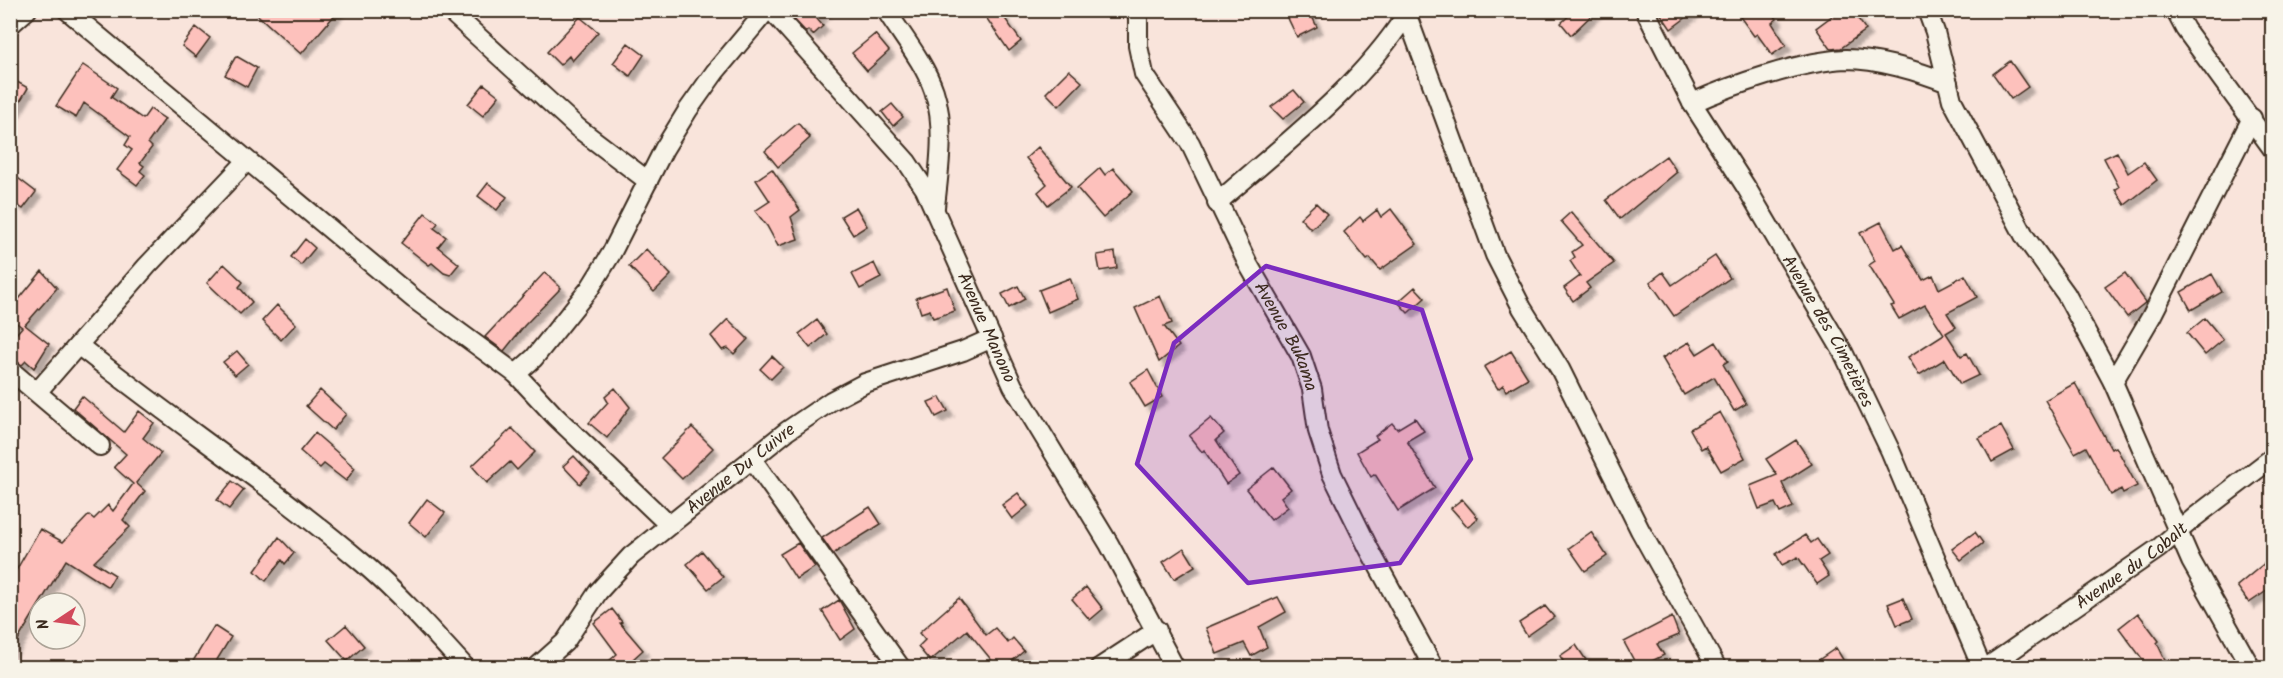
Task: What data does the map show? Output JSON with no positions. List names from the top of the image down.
{
  "streets": {
    "street": [
      "Avenue Manono",
      "Avenue des Cimetières",
      "Avenue Bukama",
      "Avenue Du Cuivre",
      "Avenue du Cobalt"
    ]
  },
  "crossings": [
    ["Avenue Manono", "Avenue Du Cuivre"],
    ["Avenue des Cimetières", "Avenue du Cobalt"]
  ],
  "north": "left"
}
